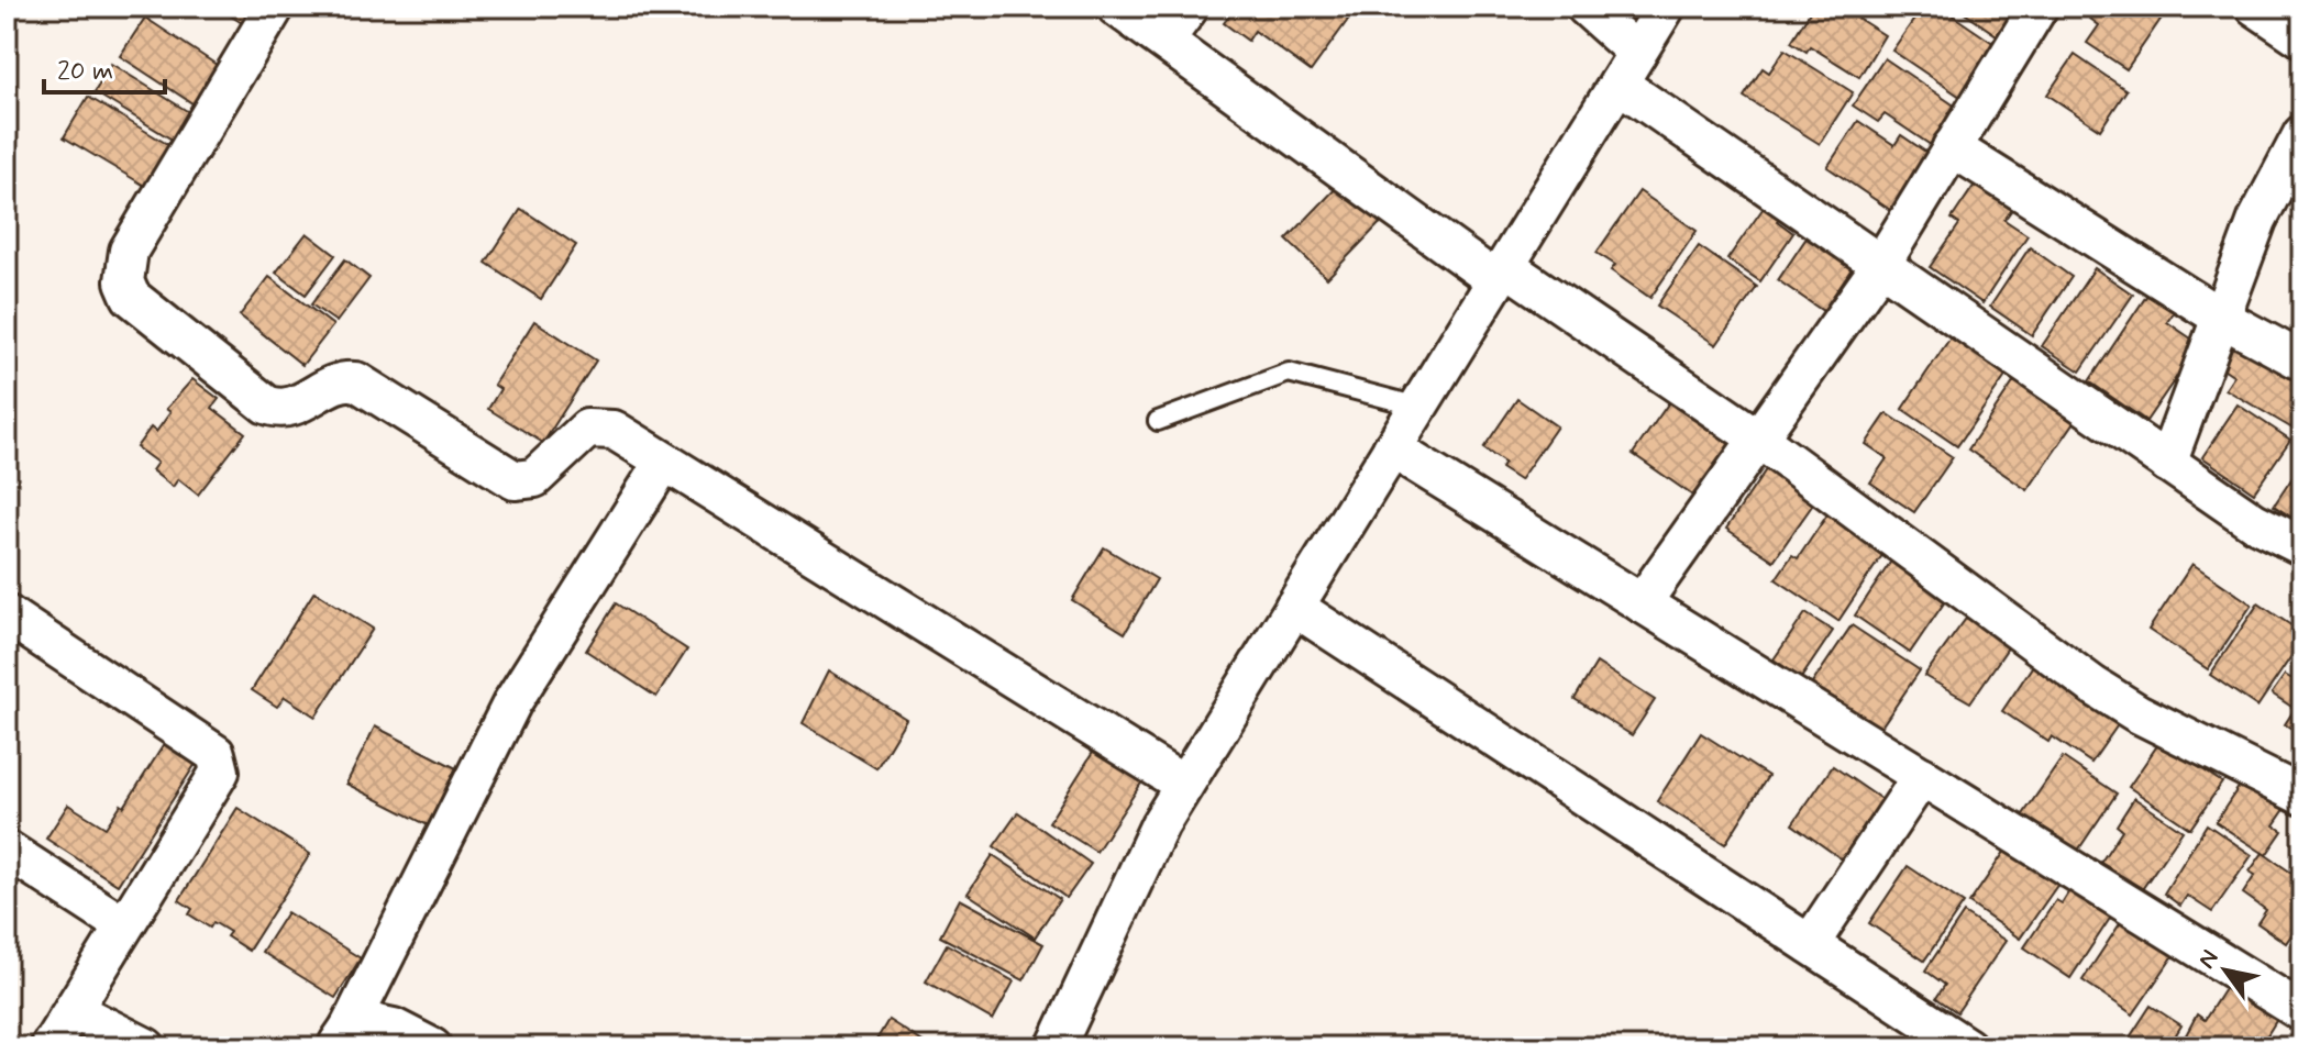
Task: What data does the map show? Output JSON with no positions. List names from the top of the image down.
{
  "scale_bar": "20 m",
  "north": "top left"
}
